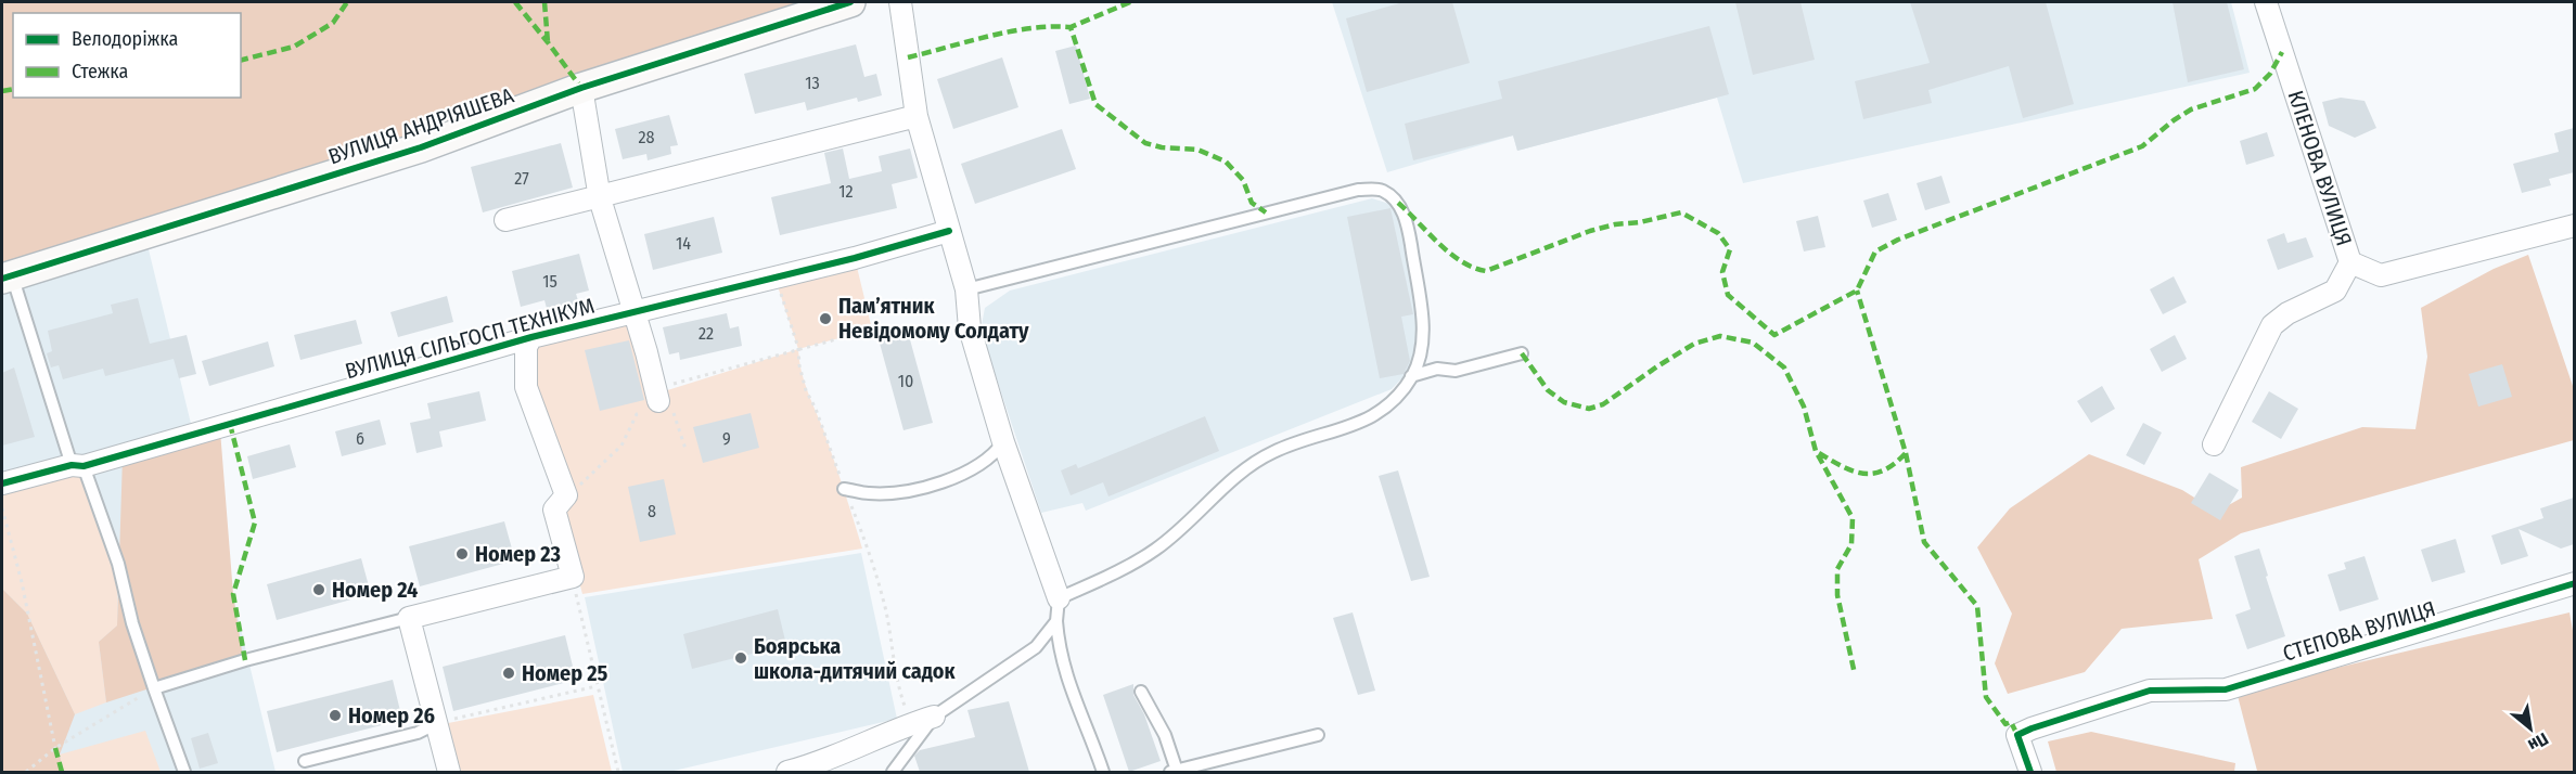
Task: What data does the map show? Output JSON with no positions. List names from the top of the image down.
{
  "streets": {
    "street": [
      "ВУЛИЦЯ АНДРІЯШЕВА",
      "КЛЕНОВА ВУЛИЦЯ",
      "ВУЛИЦЯ СІЛЬГОСП ТЕХНІКУМ",
      "СТЕПОВА ВУЛИЦЯ"
    ]
  },
  "places": [
    "Пам’ятник Невідомому Солдату",
    "Номер 23",
    "Номер 24",
    "Боярська школа-дитячий садок",
    "Номер 25",
    "Номер 26"
  ],
  "house_numbers": [
    "13",
    "28",
    "27",
    "12",
    "14",
    "15",
    "22",
    "10",
    "6",
    "9",
    "8"
  ],
  "legend": ["Велодоріжка", "Стежка"],
  "north": "bottom right"
}
